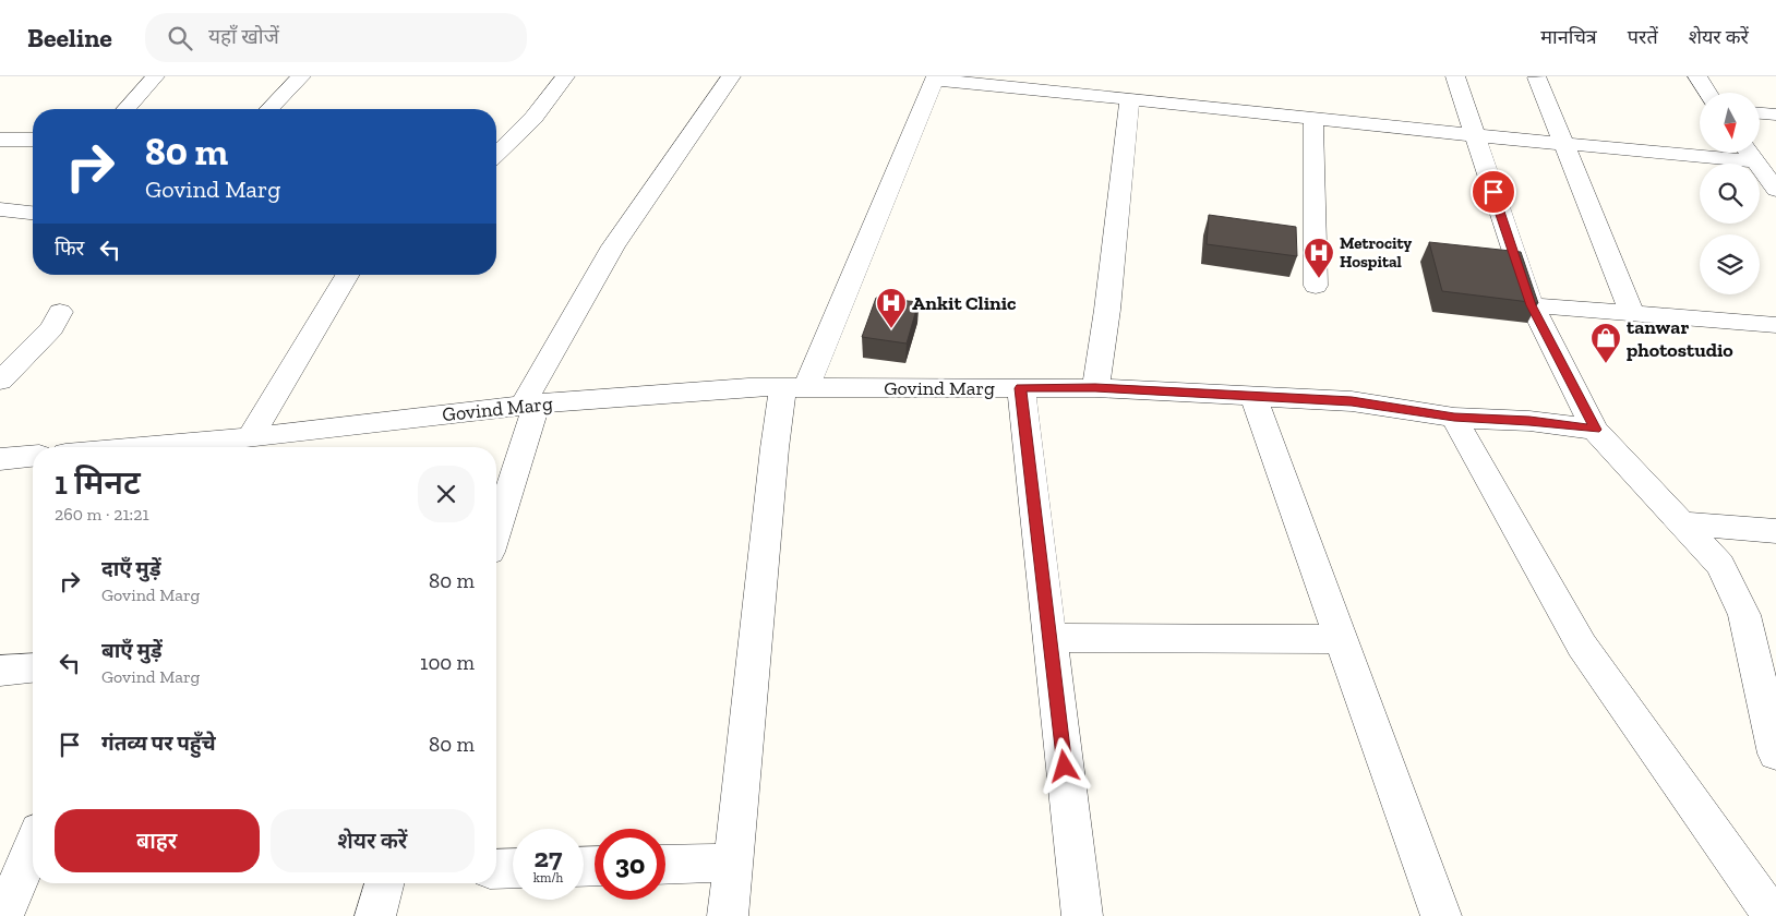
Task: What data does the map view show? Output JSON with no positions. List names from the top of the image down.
{
  "streets": {
    "street": ["Govind Marg"]
  },
  "places": {
    "hospital": ["Metrocity Hospital", "Ankit Clinic"],
    "shop": ["tanwar photostudio"]
  },
  "north": "bottom",
  "page": {
    "header": "Beeline",
    "search": "यहाँ खोजें",
    "nav": ["मानचित्र", "परतें", "शेयर करें"],
    "turn": ["80 m", "Govind Marg"],
    "then": "फिर",
    "heading": ["1 मिनट", "260 m · 21:21"],
    "list": [
      {
        "name": "दाएँ मुड़ें",
        "note": "Govind Marg",
        "value": "80 m"
      },
      {
        "name": "बाएँ मुड़ें",
        "note": "Govind Marg",
        "value": "100 m"
      },
      {
        "name": "गंतव्य पर पहुँचे",
        "value": "80 m"
      }
    ],
    "buttons": ["बाहर", "शेयर करें"],
    "speed": "27 km/h",
    "limit": "30"
  }
}
